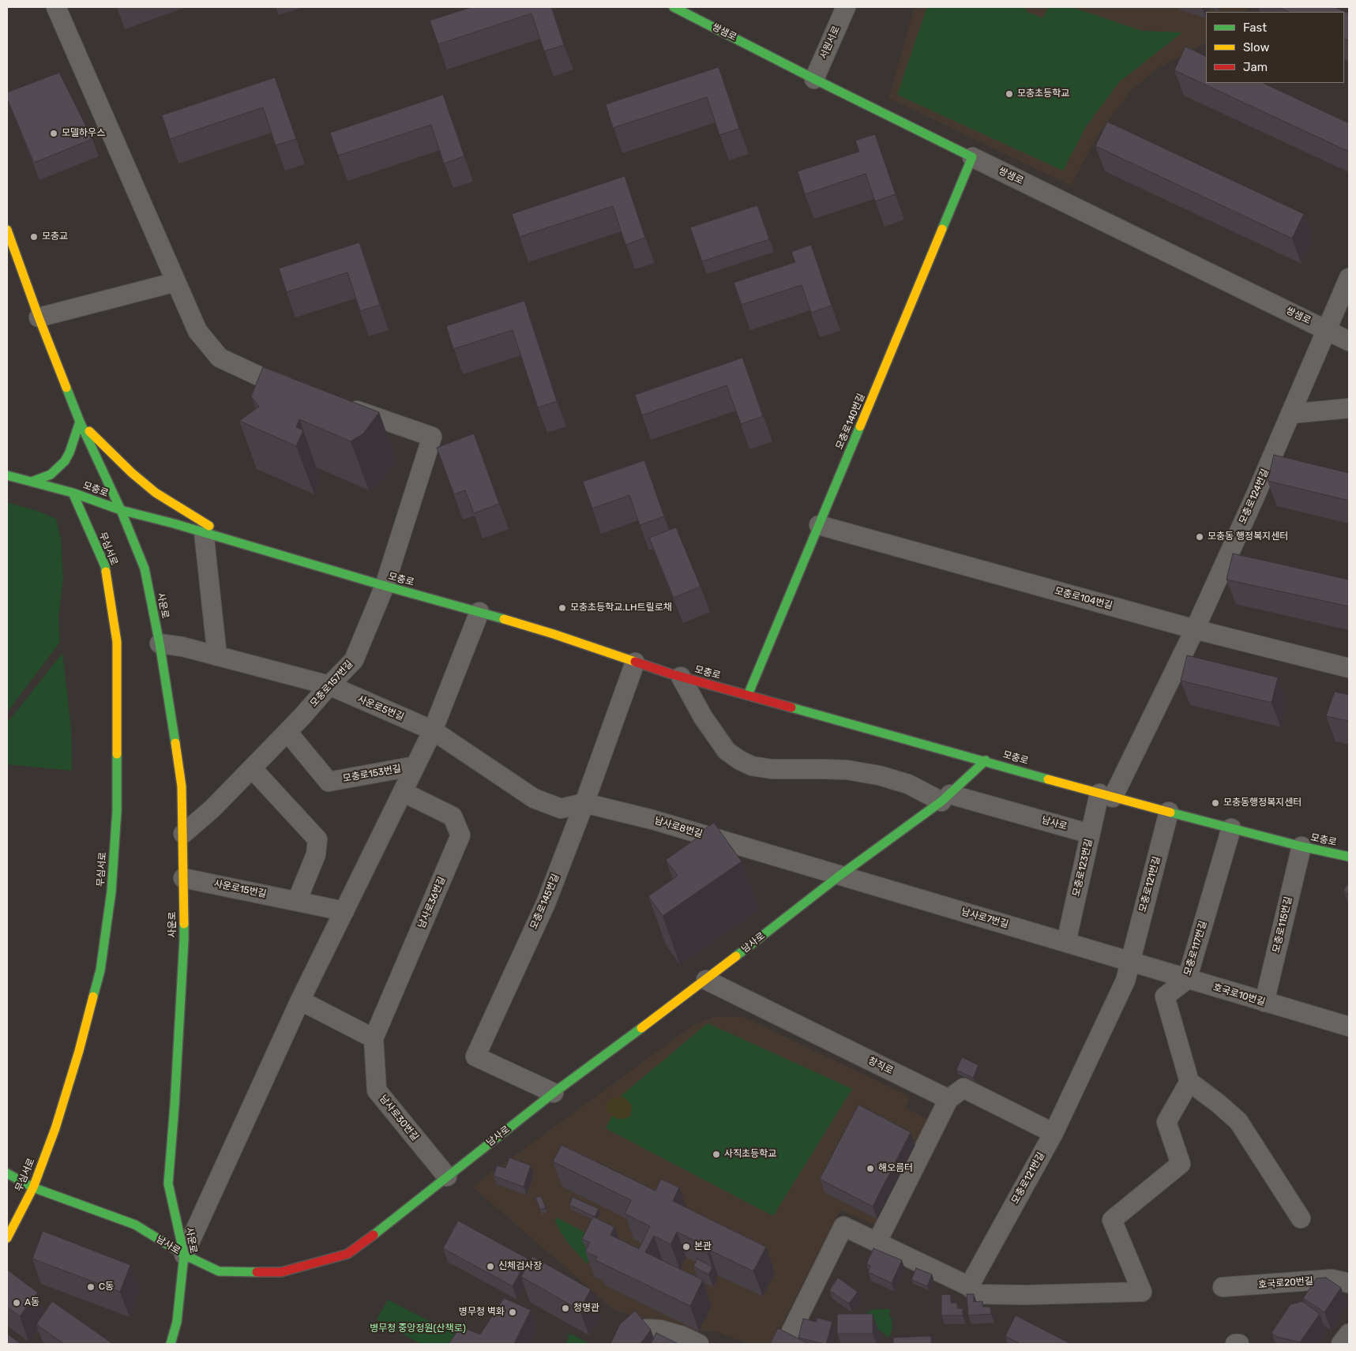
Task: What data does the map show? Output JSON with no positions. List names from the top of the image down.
{
  "streets": {
    "street": [
      "쌍샘로",
      "서원서로",
      "모충로140번길",
      "모충로",
      "모충로124번길",
      "무심서로",
      "모충로104번길",
      "사운로",
      "모충로157번길",
      "사운로5번길",
      "모충로153번길",
      "남사로",
      "남사로8번길",
      "모충로123번길",
      "모충로121번길",
      "사운로15번길",
      "모충로145번길",
      "남사로36번길",
      "남사로7번길",
      "모충로115번길",
      "모충로117번길",
      "호국로10번길",
      "창직로",
      "남사로30번길",
      "호국로20번길"
    ]
  },
  "crossings": [
    ["쌍샘로", "서원서로"],
    ["쌍샘로", "모충로140번길"],
    ["쌍샘로", "모충로124번길"],
    ["모충로140번길", "모충로"],
    ["모충로140번길", "모충로104번길"],
    ["모충로", "모충로124번길"],
    ["모충로", "무심서로"],
    ["모충로", "사운로"],
    ["모충로", "모충로157번길"],
    ["모충로", "남사로"],
    ["모충로", "모충로123번길"],
    ["모충로", "모충로121번길"],
    ["모충로", "모충로145번길"],
    ["모충로", "모충로115번길"],
    ["모충로", "모충로117번길"],
    ["모충로124번길", "모충로104번길"],
    ["모충로124번길", "모충로123번길"],
    ["무심서로", "남사로"],
    ["사운로", "모충로157번길"],
    ["사운로", "사운로5번길"],
    ["사운로", "남사로"],
    ["사운로", "사운로15번길"],
    ["모충로157번길", "사운로5번길"],
    ["모충로157번길", "모충로153번길"],
    ["사운로5번길", "남사로8번길"],
    ["사운로5번길", "모충로145번길"],
    ["남사로", "남사로8번길"],
    ["남사로", "모충로123번길"],
    ["남사로", "모충로145번길"],
    ["남사로", "남사로7번길"],
    ["남사로", "창직로"],
    ["남사로", "남사로30번길"],
    ["남사로8번길", "모충로145번길"],
    ["남사로8번길", "남사로7번길"],
    ["모충로123번길", "남사로7번길"],
    ["모충로121번길", "남사로7번길"],
    ["모충로121번길", "호국로10번길"],
    ["남사로36번길", "남사로30번길"],
    ["남사로7번길", "호국로10번길"],
    ["모충로115번길", "호국로10번길"],
    ["모충로117번길", "호국로10번길"]
  ],
  "parks": ["병무청 중앙정원(산책로)"],
  "places": [
    "모충초등학교",
    "모델하우스",
    "모충교",
    "모충동 행정복지센터",
    "모충초등학교.LH트릴로채",
    "모충동행정복지센터",
    "사직초등학교",
    "해오름터",
    "본관",
    "신체검사장",
    "C동",
    "A동",
    "청명관",
    "병무청 벽화"
  ],
  "legend": ["Fast", "Slow", "Jam"]
}
